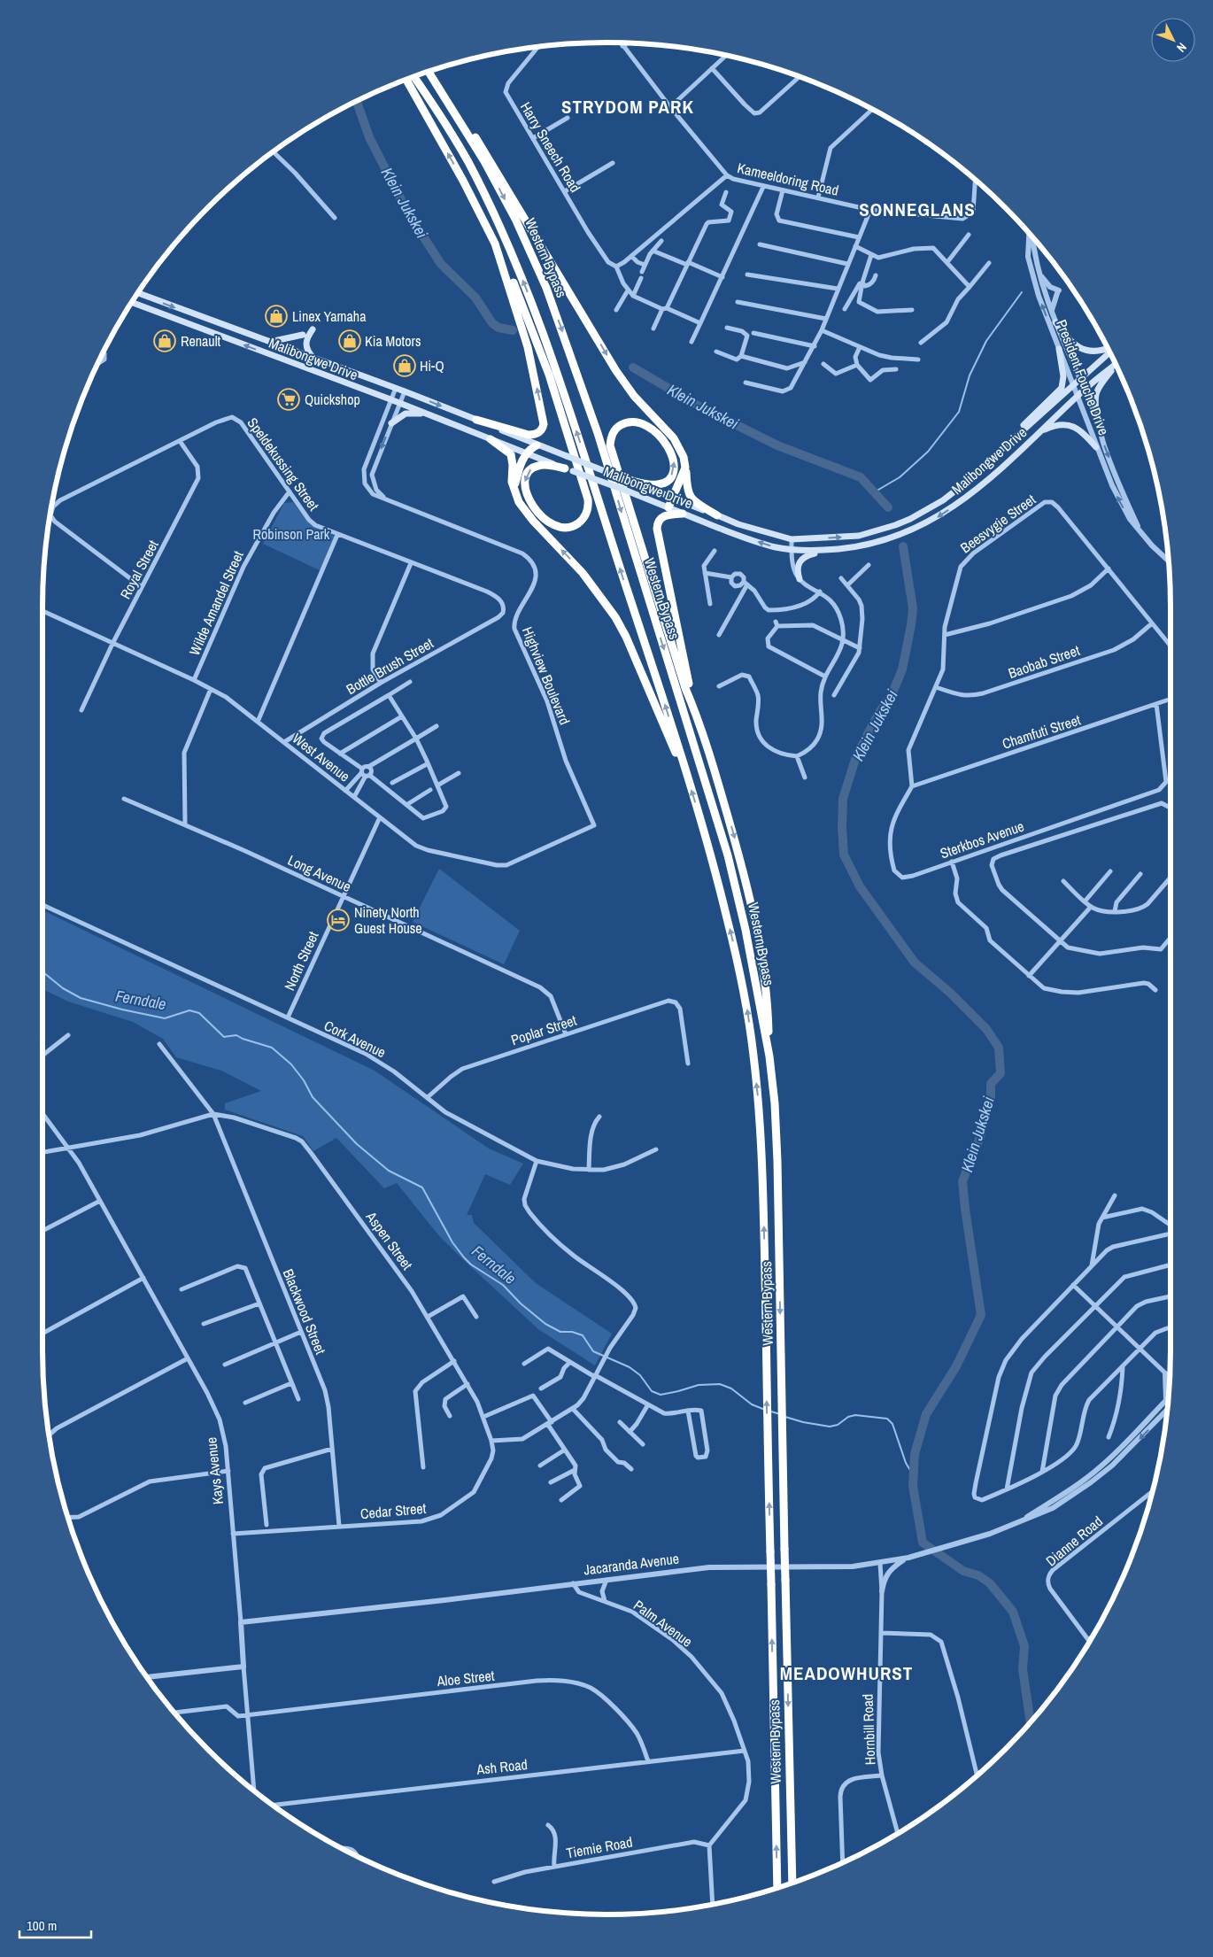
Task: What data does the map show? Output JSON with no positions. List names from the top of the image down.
{
  "streets": {
    "highway": ["Western Bypass"],
    "main road": ["Malibongwe Drive"],
    "street": [
      "Harry Sneech Road",
      "Kameeldoring Road",
      "President Fouche Drive",
      "Speldekussing Street",
      "Beesvygie Street",
      "Royal Street",
      "Wilde Amandel Street",
      "Baobab Street",
      "Bottle Brush Street",
      "Highview Boulevard",
      "Chamfuti Street",
      "West Avenue",
      "Sterkbos Avenue",
      "Long Avenue",
      "North Street",
      "Poplar Street",
      "Cork Avenue",
      "Aspen Street",
      "Blackwood Street",
      "Kays Avenue",
      "Cedar Street",
      "Dianne Road",
      "Jacaranda Avenue",
      "Palm Avenue",
      "Aloe Street",
      "Hornbill Road",
      "Ash Road",
      "Tiemie Road"
    ]
  },
  "crossings": [
    ["Malibongwe Drive", "President Fouche Drive"],
    ["Malibongwe Drive", "Highview Boulevard"],
    ["Speldekussing Street", "Royal Street"],
    ["Speldekussing Street", "Wilde Amandel Street"],
    ["Speldekussing Street", "Bottle Brush Street"],
    ["Beesvygie Street", "Baobab Street"],
    ["Beesvygie Street", "Chamfuti Street"],
    ["Beesvygie Street", "Sterkbos Avenue"],
    ["Royal Street", "West Avenue"],
    ["Wilde Amandel Street", "West Avenue"],
    ["Bottle Brush Street", "West Avenue"],
    ["Highview Boulevard", "West Avenue"],
    ["Chamfuti Street", "Sterkbos Avenue"],
    ["West Avenue", "North Street"],
    ["Long Avenue", "North Street"],
    ["Long Avenue", "Poplar Street"],
    ["North Street", "Cork Avenue"],
    ["Poplar Street", "Cork Avenue"],
    ["Aspen Street", "Blackwood Street"],
    ["Aspen Street", "Cedar Street"],
    ["Blackwood Street", "Cedar Street"],
    ["Kays Avenue", "Cedar Street"],
    ["Kays Avenue", "Jacaranda Avenue"],
    ["Kays Avenue", "Aloe Street"],
    ["Jacaranda Avenue", "Palm Avenue"],
    ["Jacaranda Avenue", "Hornbill Road"],
    ["Palm Avenue", "Ash Road"],
    ["Palm Avenue", "Tiemie Road"],
    ["Aloe Street", "Ash Road"]
  ],
  "districts": ["STRYDOM PARK", "SONNEGLANS", "MEADOWHURST"],
  "water": ["Klein Jukskei", "Ferndale"],
  "parks": ["Robinson Park"],
  "places": {
    "shop": [
      "Linex Yamaha",
      "Renault",
      "Kia Motors",
      "Hi-Q"
    ],
    "supermarket": ["Quickshop"],
    "hotel": ["Ninety North Guest House"]
  },
  "scale_bar": "100 m",
  "north": "bottom right"
}
